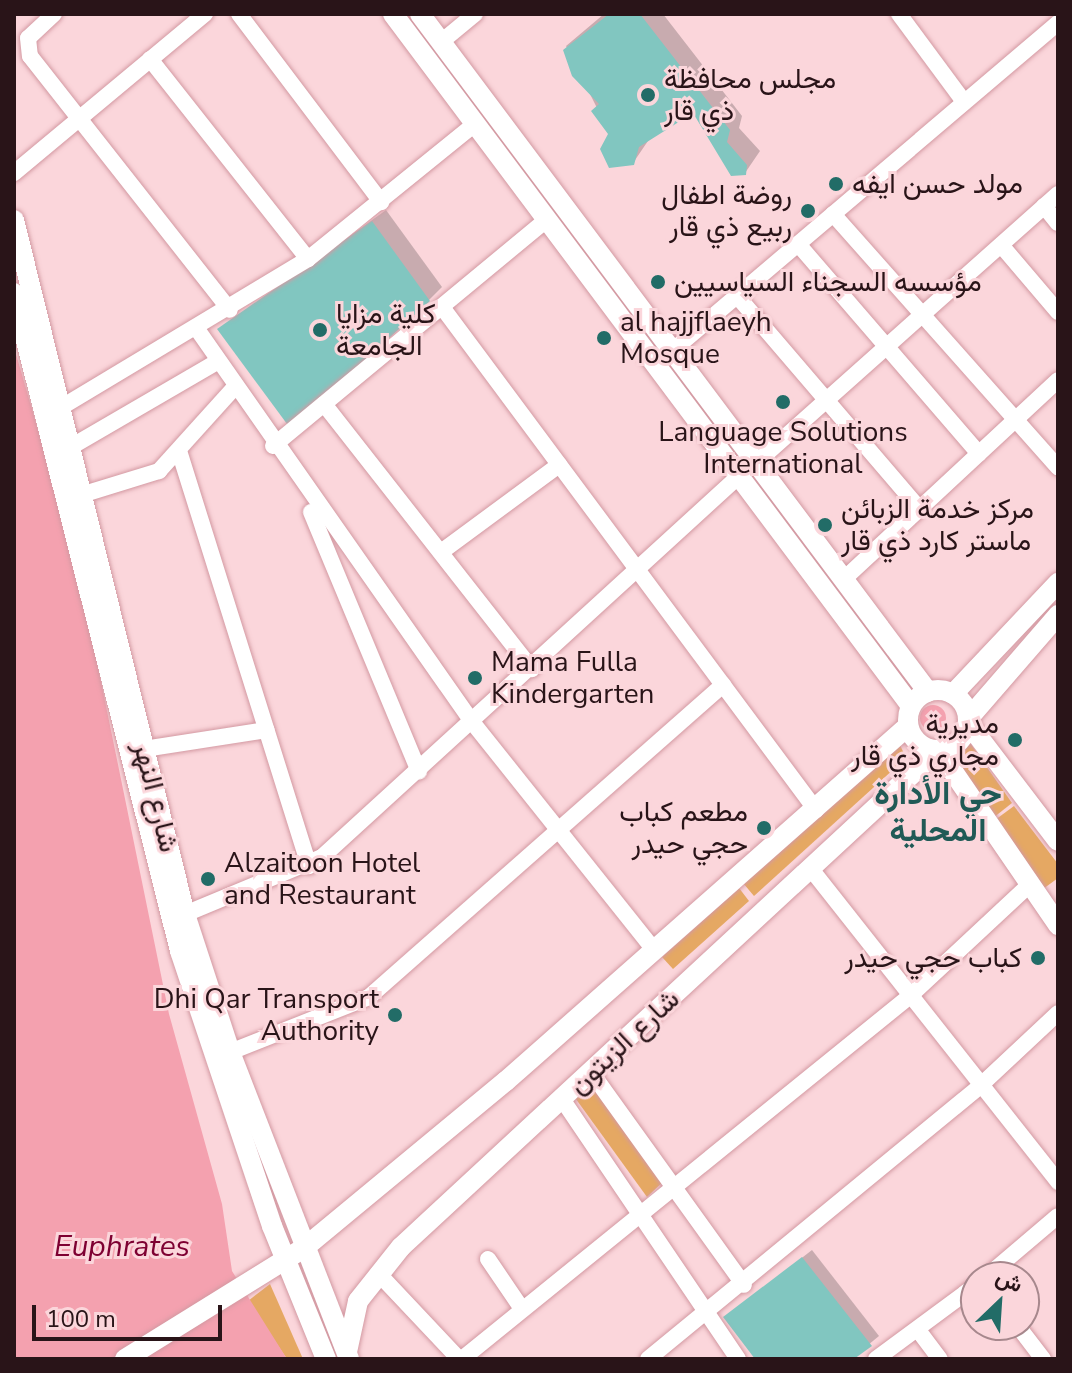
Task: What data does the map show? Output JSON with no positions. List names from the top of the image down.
{
  "streets": {
    "main road": ["شارع النهر", "شارع الزيتون"]
  },
  "crossings": [
    ["شارع النهر", "شارع الزيتون"]
  ],
  "districts": ["حي الأدارة المحلية"],
  "water": ["Euphrates"],
  "places": [
    "مجلس محافظة ذي قار",
    "مولد حسن ايفه",
    "روضة اطفال ربيع ذي قار",
    "مؤسسه السجناء السياسيين",
    "كلية مزايا الجامعة",
    "al hajjflaeyh Mosque",
    "Language Solutions International",
    "مركز خدمة الزبائن ماستر كارد ذي قار",
    "Mama Fulla Kindergarten",
    "مديرية مجاري ذي قار",
    "مطعم كباب حجي حيدر",
    "Alzaitoon Hotel and Restaurant",
    "كباب حجي حيدر",
    "Dhi Qar Transport Authority"
  ],
  "scale_bar": "100 m",
  "north": "top right"
}
